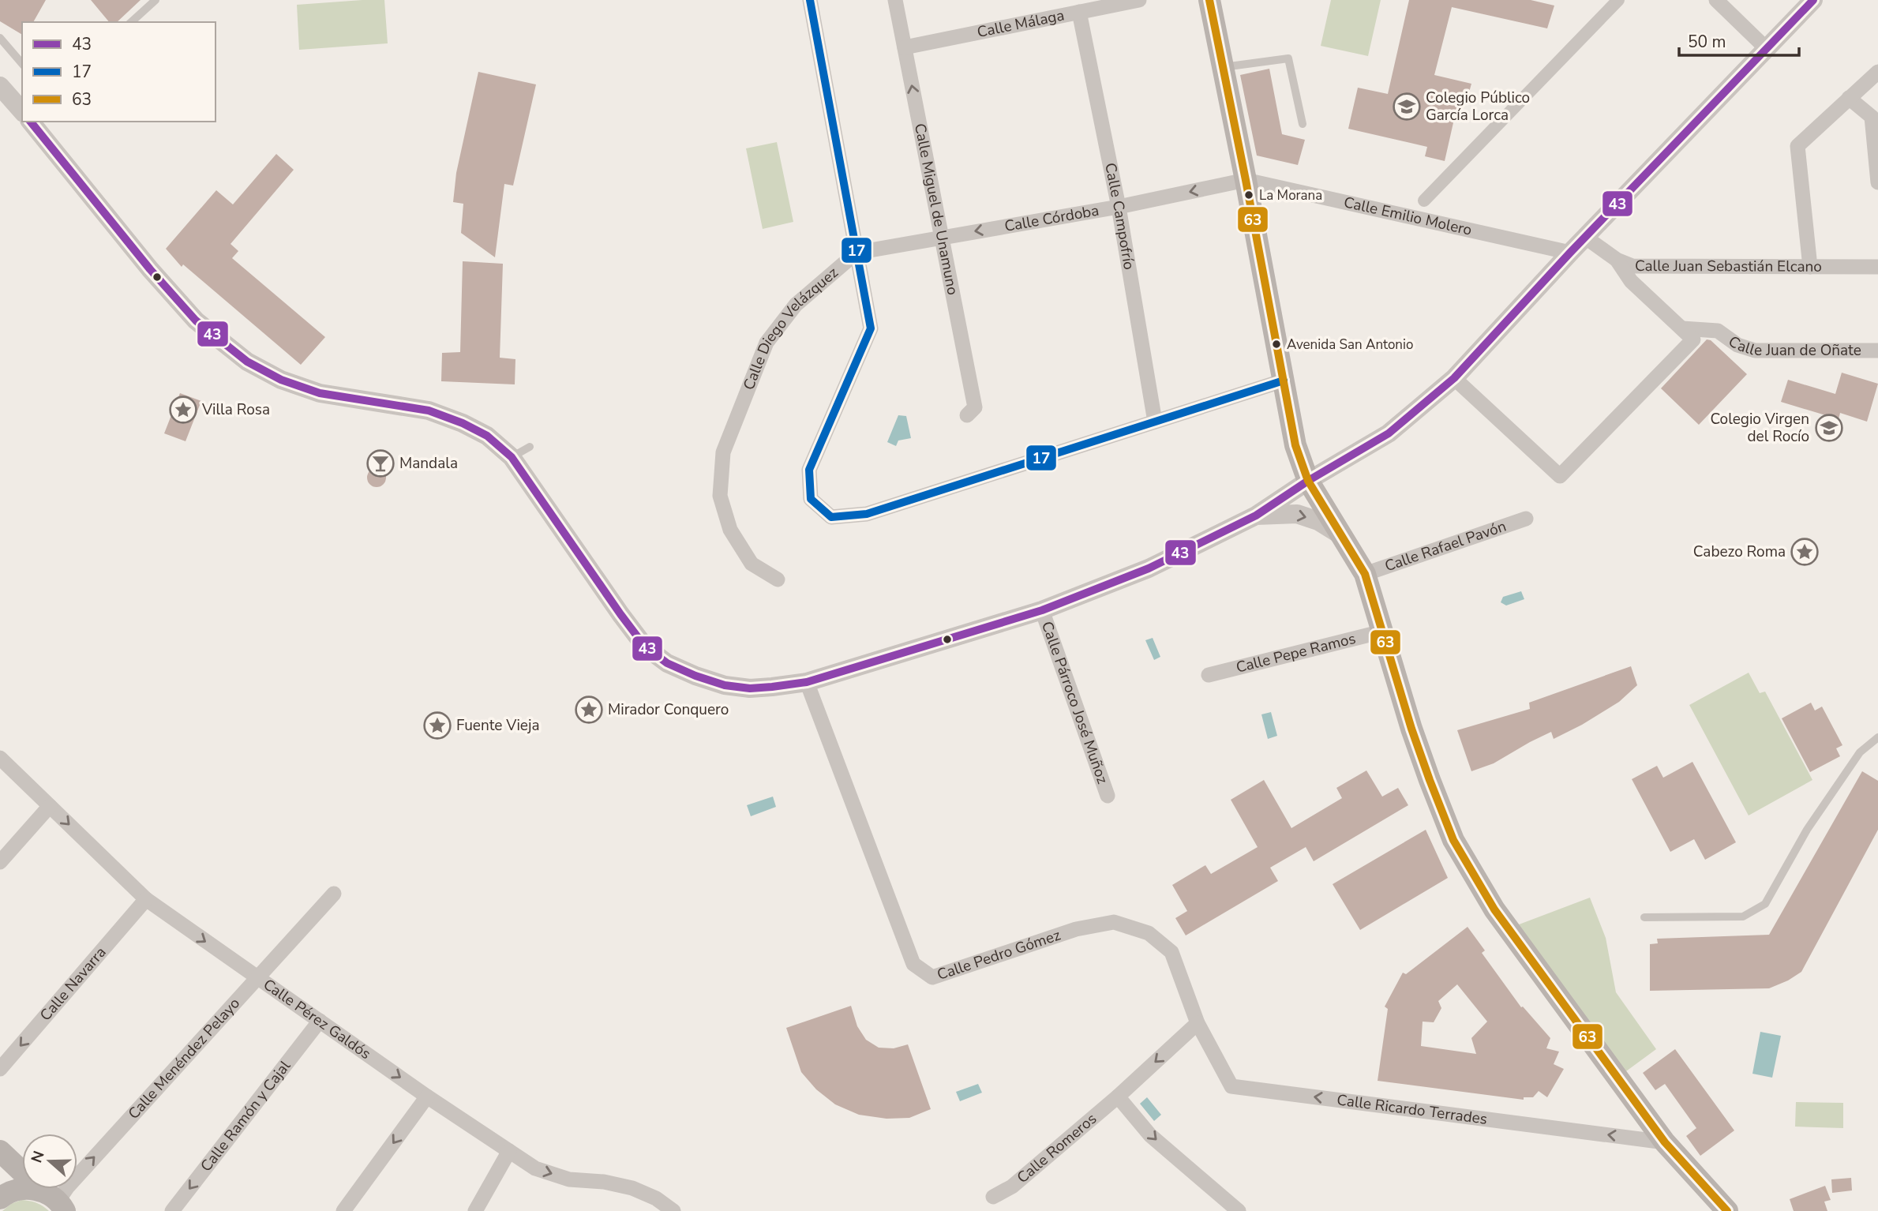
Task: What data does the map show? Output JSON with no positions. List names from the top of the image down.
{
  "streets": {
    "street": [
      "Calle Málaga",
      "Calle Miguel de Unamuno",
      "Calle Campofrío",
      "Calle Emilio Molero",
      "Calle Córdoba",
      "Calle Juan Sebastián Elcano",
      "Calle Diego Velázquez",
      "Calle Juan de Oñate",
      "Calle Rafael Pavón",
      "Calle Pepe Ramos",
      "Calle Párroco José Muñoz",
      "Calle Pedro Gómez",
      "Calle Navarra",
      "Calle Pérez Galdós",
      "Calle Menéndez Pelayo",
      "Calle Ricardo Terrades",
      "Calle Ramón y Cajal",
      "Calle Romeros"
    ]
  },
  "crossings": [
    ["Calle Málaga", "Calle Miguel de Unamuno"],
    ["Calle Málaga", "Calle Campofrío"],
    ["Calle Miguel de Unamuno", "Calle Córdoba"],
    ["Calle Campofrío", "Calle Córdoba"],
    ["Calle Emilio Molero", "Calle Córdoba"],
    ["Calle Córdoba", "Calle Diego Velázquez"],
    ["Calle Pedro Gómez", "Calle Ricardo Terrades"],
    ["Calle Pedro Gómez", "Calle Romeros"],
    ["Calle Navarra", "Calle Pérez Galdós"],
    ["Calle Pérez Galdós", "Calle Menéndez Pelayo"],
    ["Calle Pérez Galdós", "Calle Ramón y Cajal"],
    ["Calle Ricardo Terrades", "Calle Romeros"]
  ],
  "one_way": [
    "Calle Córdoba",
    "Calle Navarra",
    "Calle Pérez Galdós",
    "Calle Menéndez Pelayo",
    "Calle Ricardo Terrades",
    "Calle Romeros"
  ],
  "places": {
    "school or university": ["Colegio Público García Lorca", "Colegio Virgen del Rocío"],
    "other": ["La Morana", "Avenida San Antonio"],
    "place": [
      "Villa Rosa",
      "Cabezo Roma",
      "Mirador Conquero",
      "Fuente Vieja"
    ],
    "bar": ["Mandala"]
  },
  "lines": ["transit line 43", "transit line 17", "transit line 63"],
  "legend": ["43", "17", "63"],
  "scale_bar": "50 m",
  "north": "left"
}
